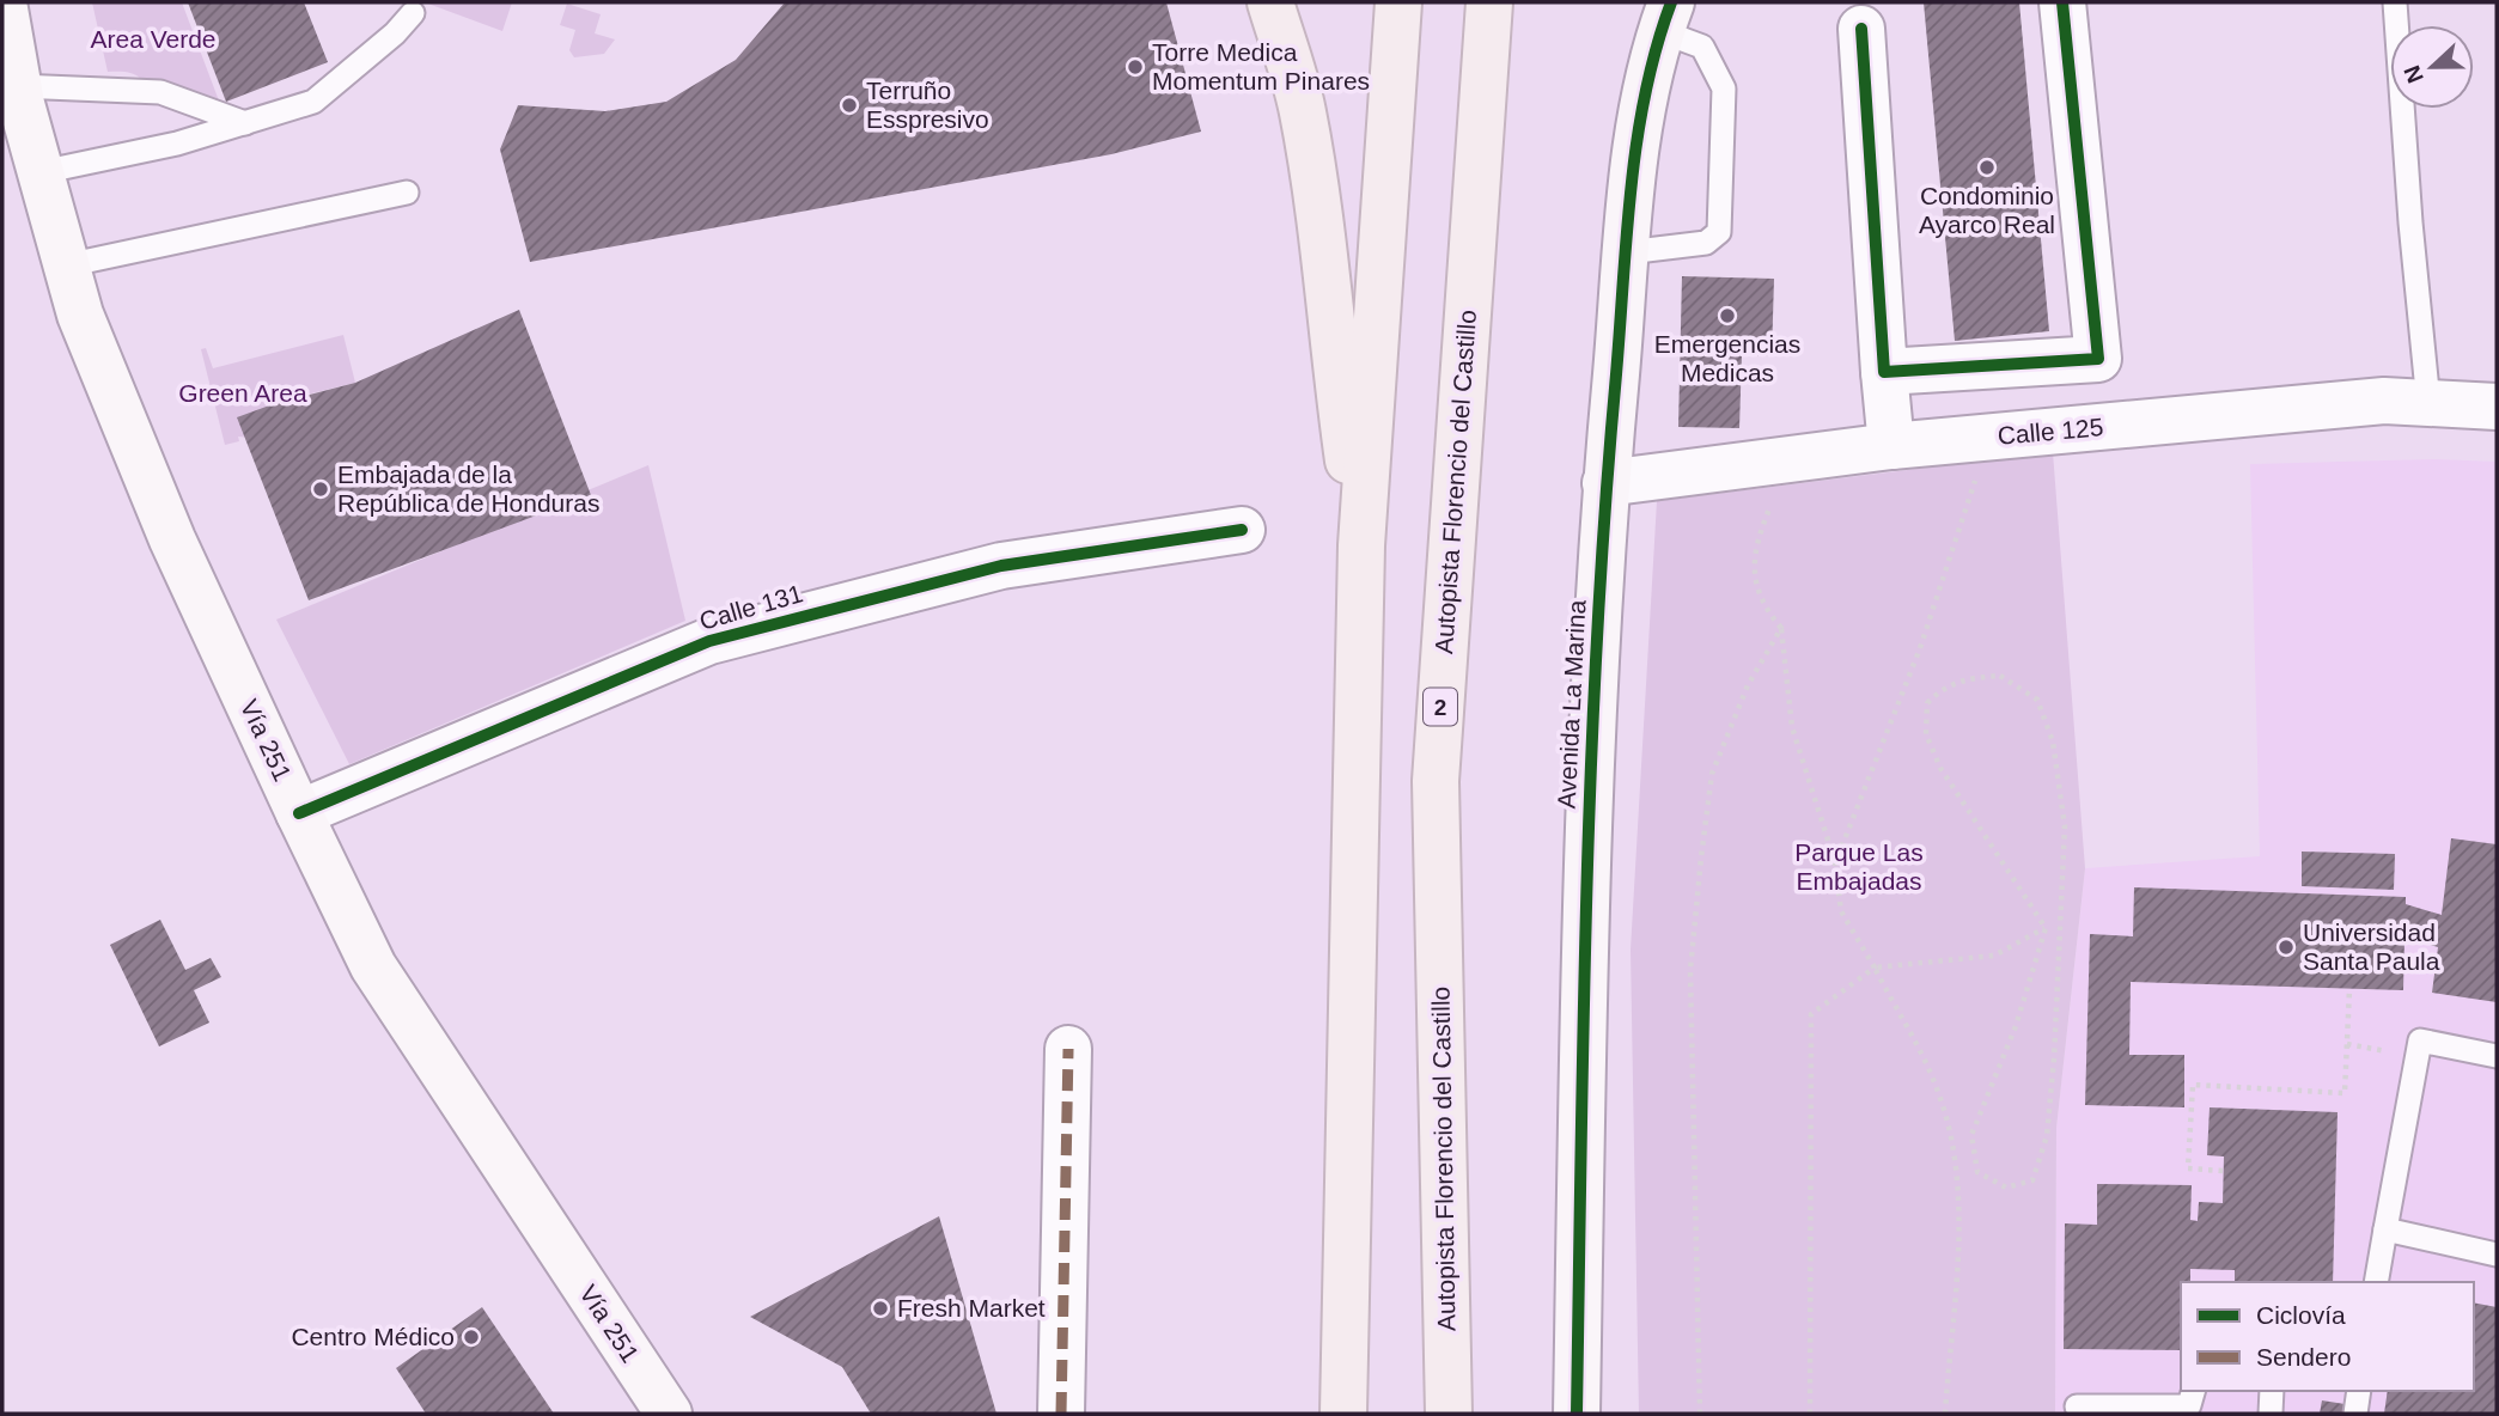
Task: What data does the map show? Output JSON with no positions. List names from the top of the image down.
{
  "streets": {
    "highway": ["Autopista Florencio del Castillo", "2"],
    "main road": ["Avenida La Marina", "Vía 251"],
    "street": ["Calle 125", "Calle 131"]
  },
  "crossings": [
    ["Calle 125", "Avenida La Marina"],
    ["Calle 131", "Vía 251"]
  ],
  "parks": ["Area Verde", "Green Area", "Parque Las Embajadas"],
  "places": [
    "Torre Medica Momentum Pinares",
    "Terruño Esspresivo",
    "Condominio Ayarco Real",
    "Emergencias Medicas",
    "Embajada de la República de Honduras",
    "Universidad Santa Paula",
    "Fresh Market",
    "Centro Médico"
  ],
  "legend": ["Ciclovía", "Sendero"],
  "north": "left"
}
